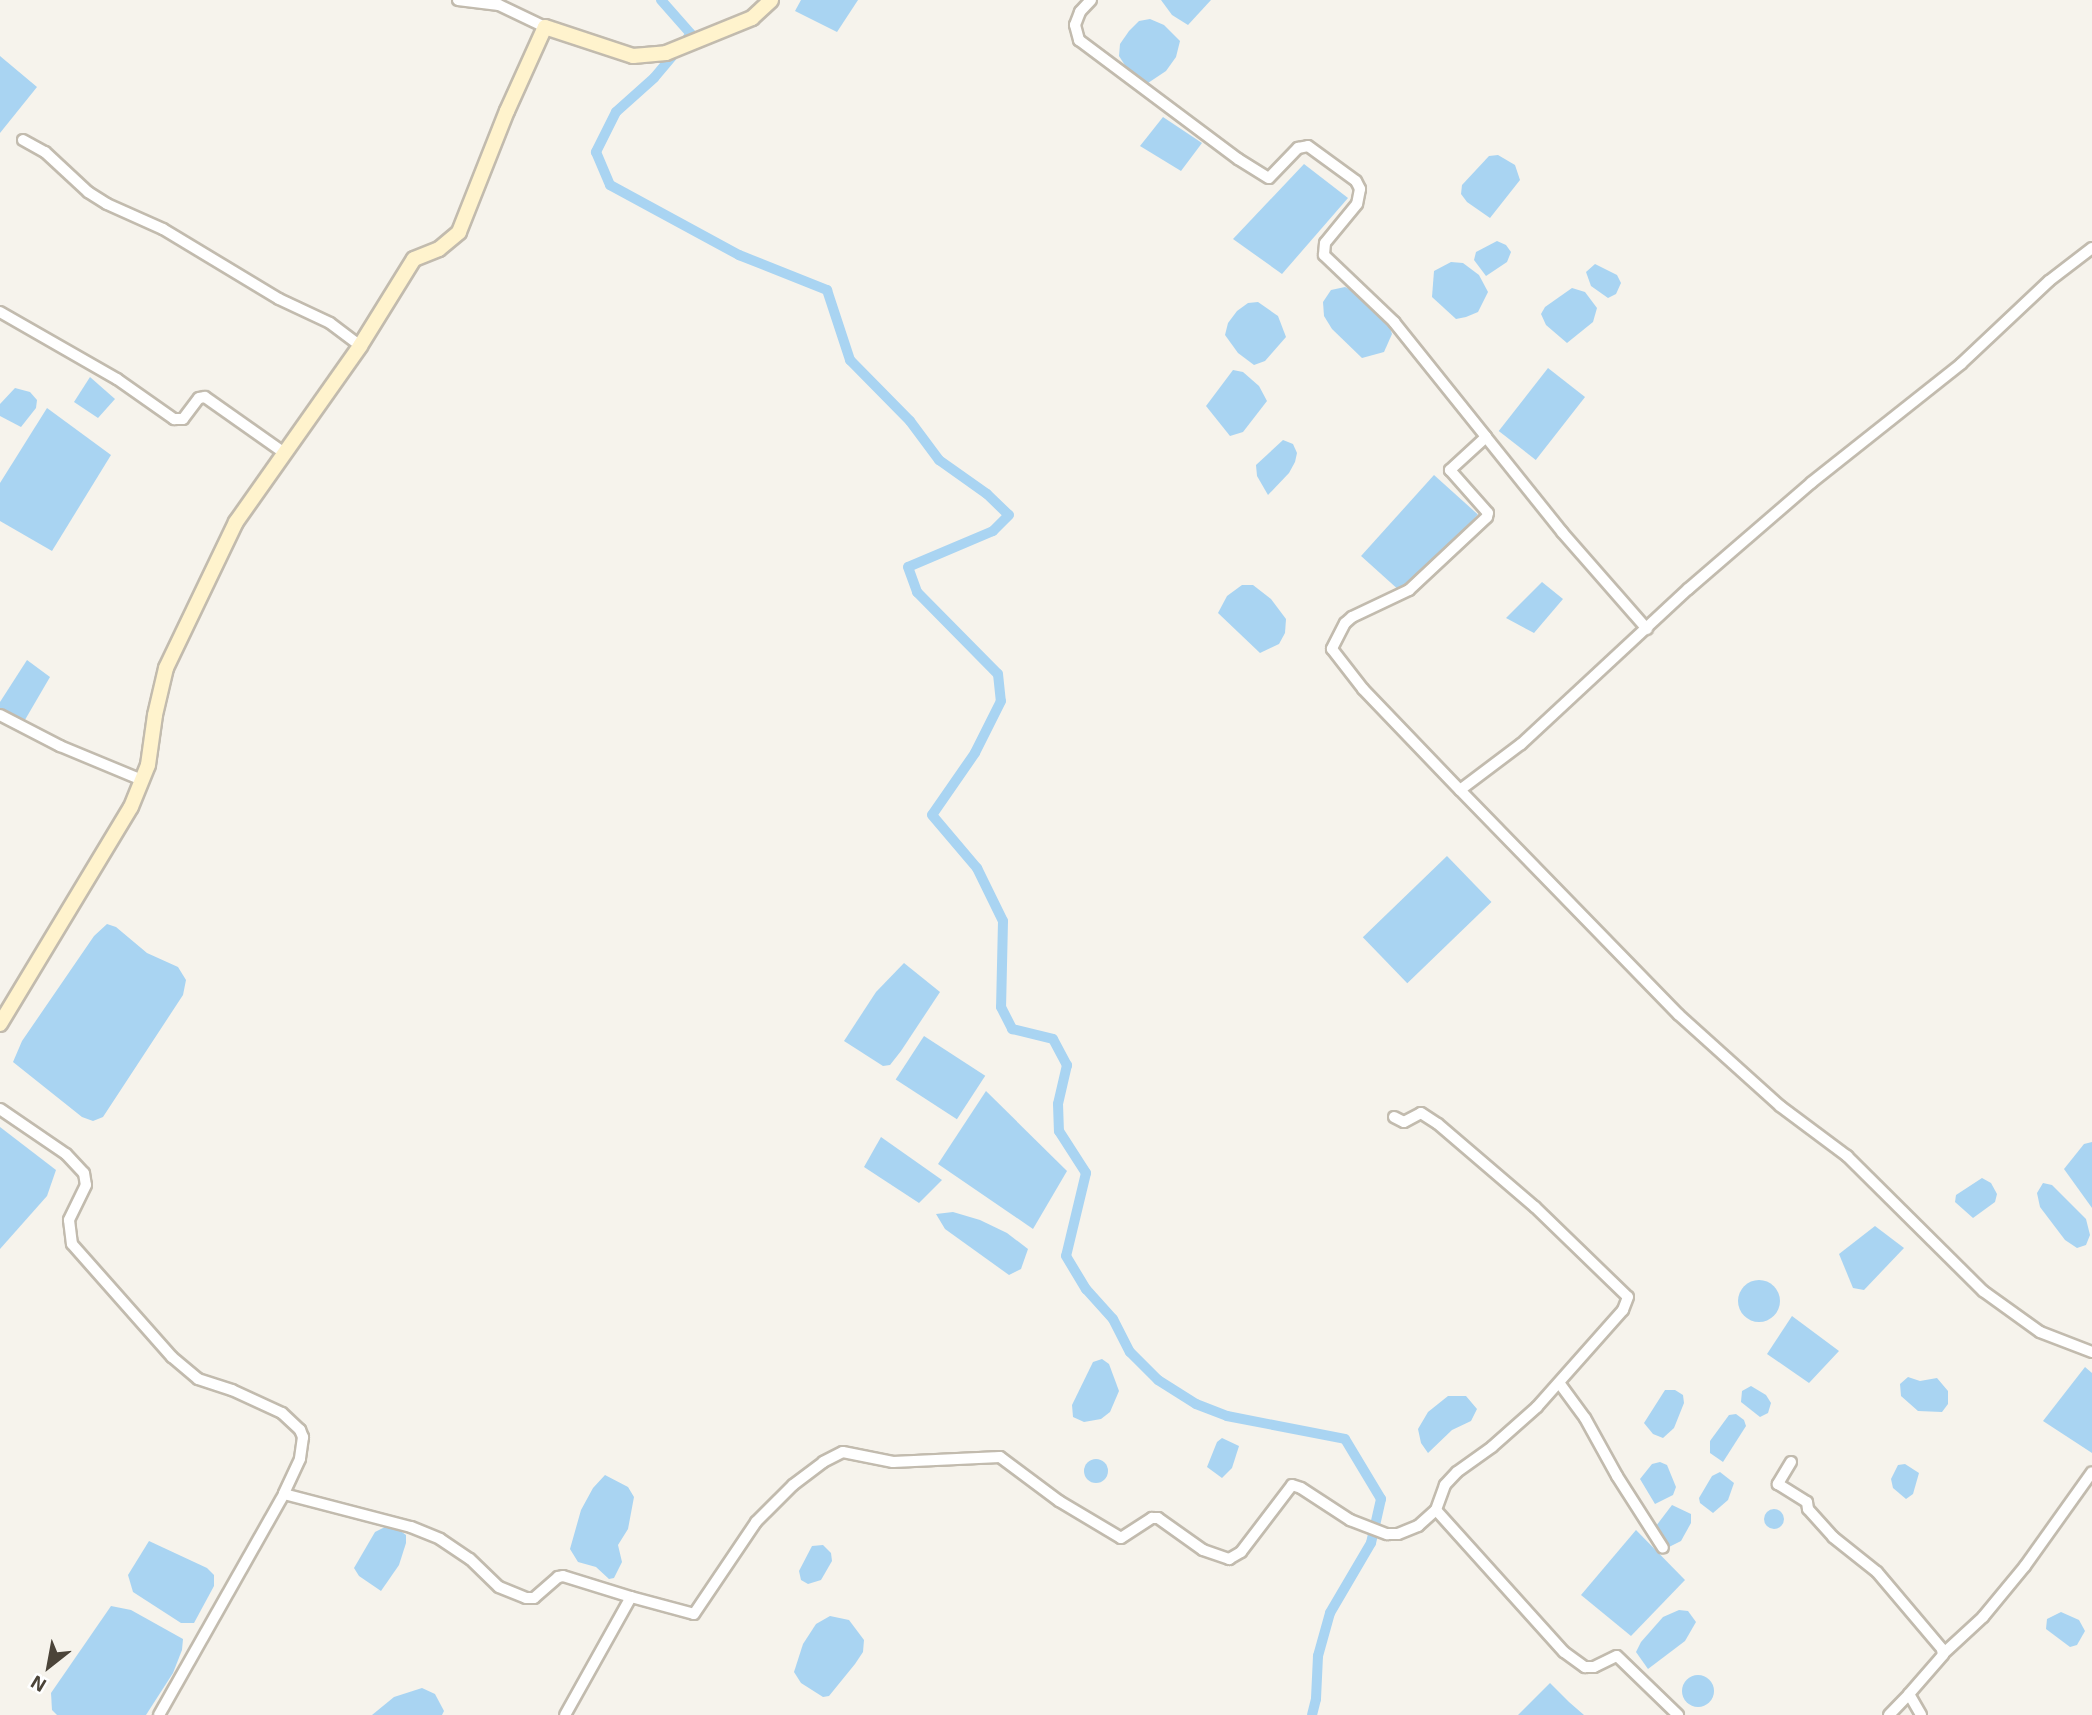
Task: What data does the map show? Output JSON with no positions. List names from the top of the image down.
{
  "north": "bottom left"
}
